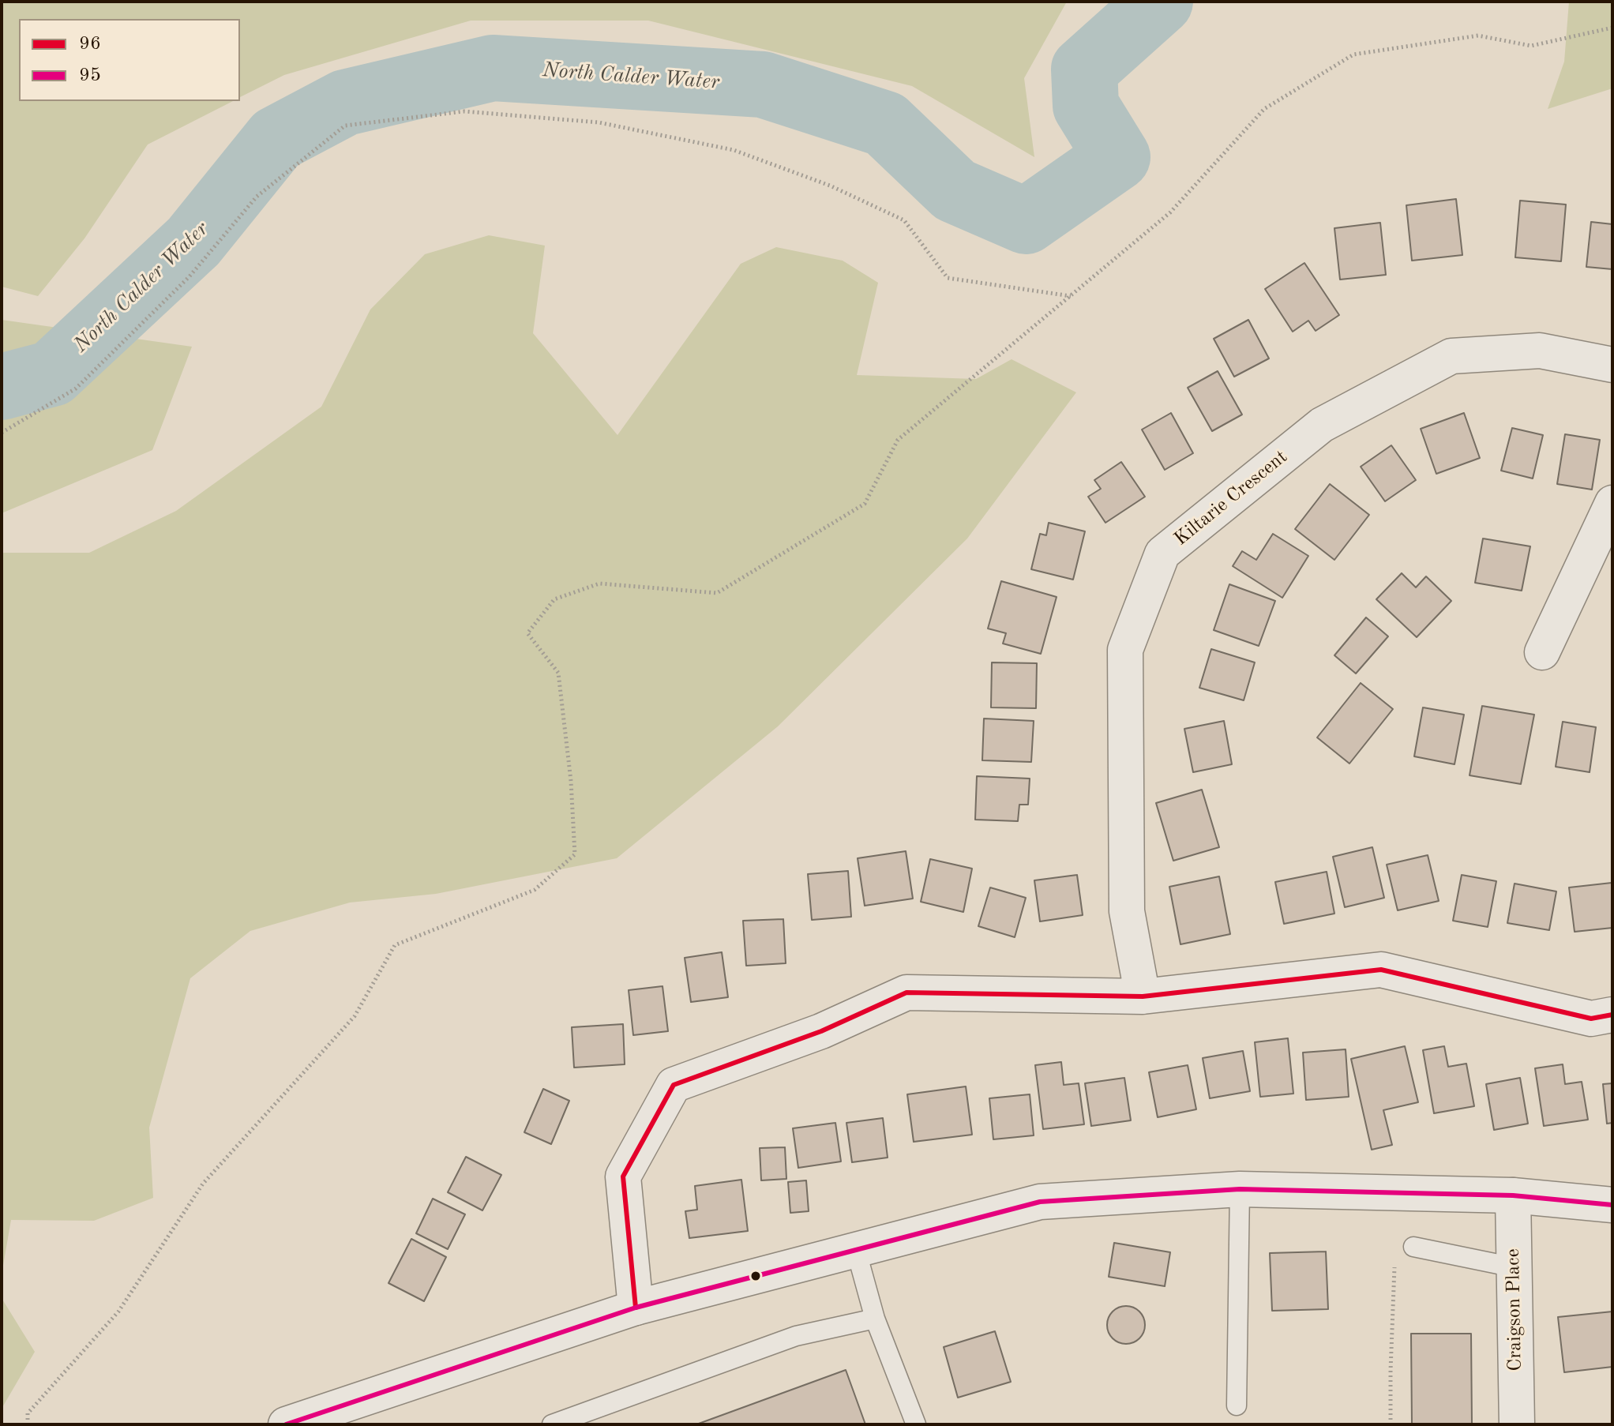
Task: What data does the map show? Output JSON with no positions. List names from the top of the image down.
{
  "streets": {
    "street": ["Kiltarie Crescent", "Craigson Place"]
  },
  "water": ["North Calder Water"],
  "lines": ["transit line 96", "transit line 95"],
  "legend": ["96", "95"]
}
